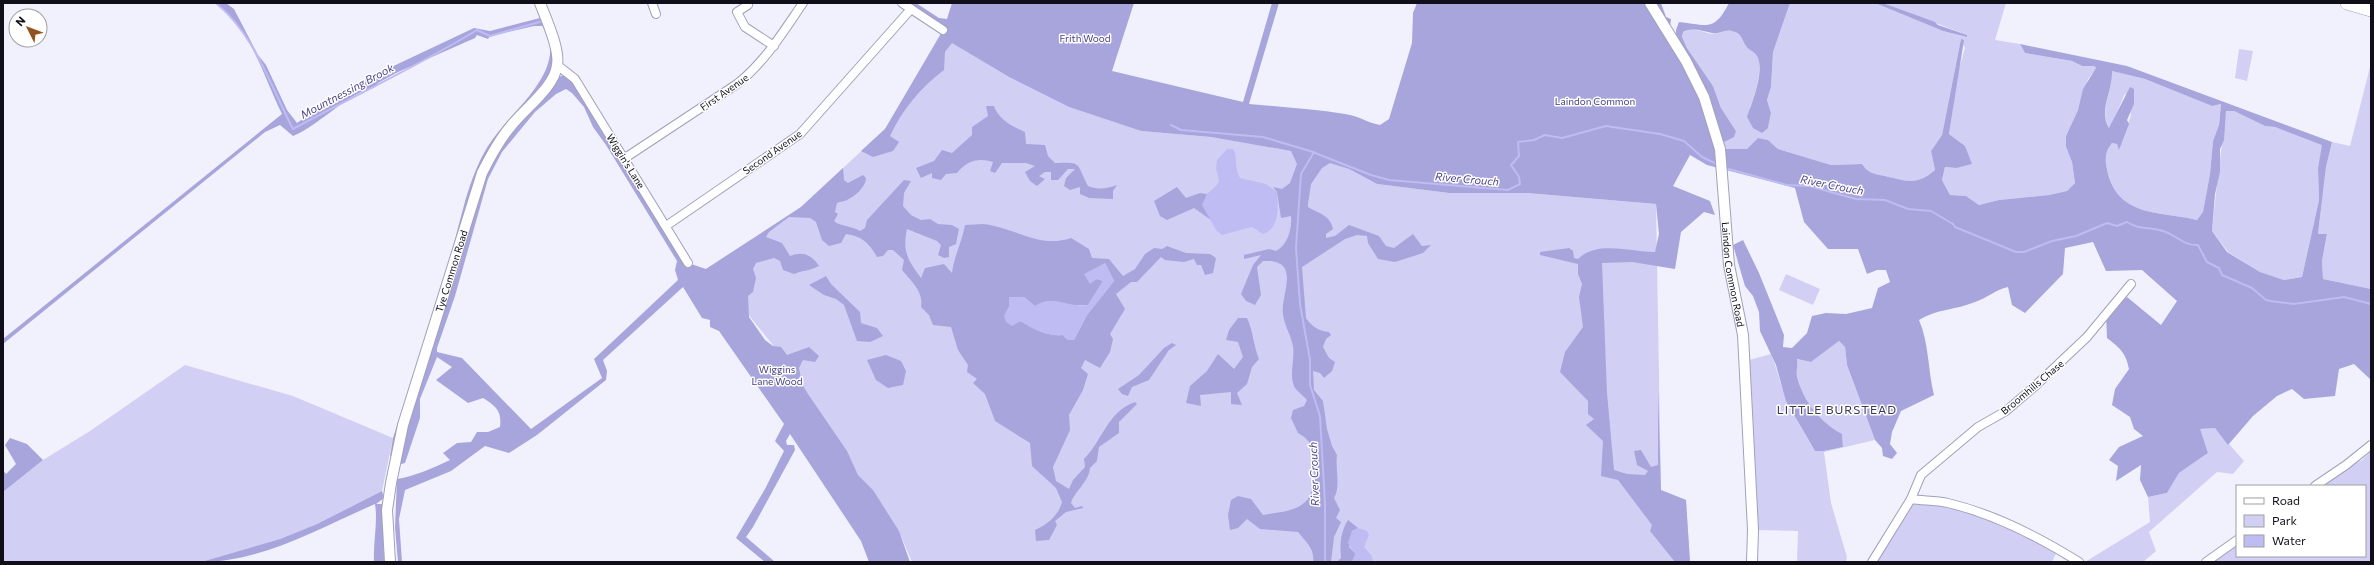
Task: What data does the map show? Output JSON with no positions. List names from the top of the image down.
{
  "streets": {
    "street": [
      "First Avenue",
      "Second Avenue",
      "Wiggin's Lane",
      "Tye Common Road",
      "Laindon Common Road",
      "Broomhills Chase"
    ]
  },
  "crossings": [
    ["First Avenue", "Wiggin's Lane"],
    ["Second Avenue", "Wiggin's Lane"],
    ["Wiggin's Lane", "Tye Common Road"]
  ],
  "districts": ["LITTLE BURSTEAD"],
  "water": ["Mountnessing Brook", "River Crouch"],
  "parks": ["Frith Wood", "Laindon Common", "Wiggins Lane Wood"],
  "legend": ["Road", "Park", "Water"],
  "north": "top left"
}
